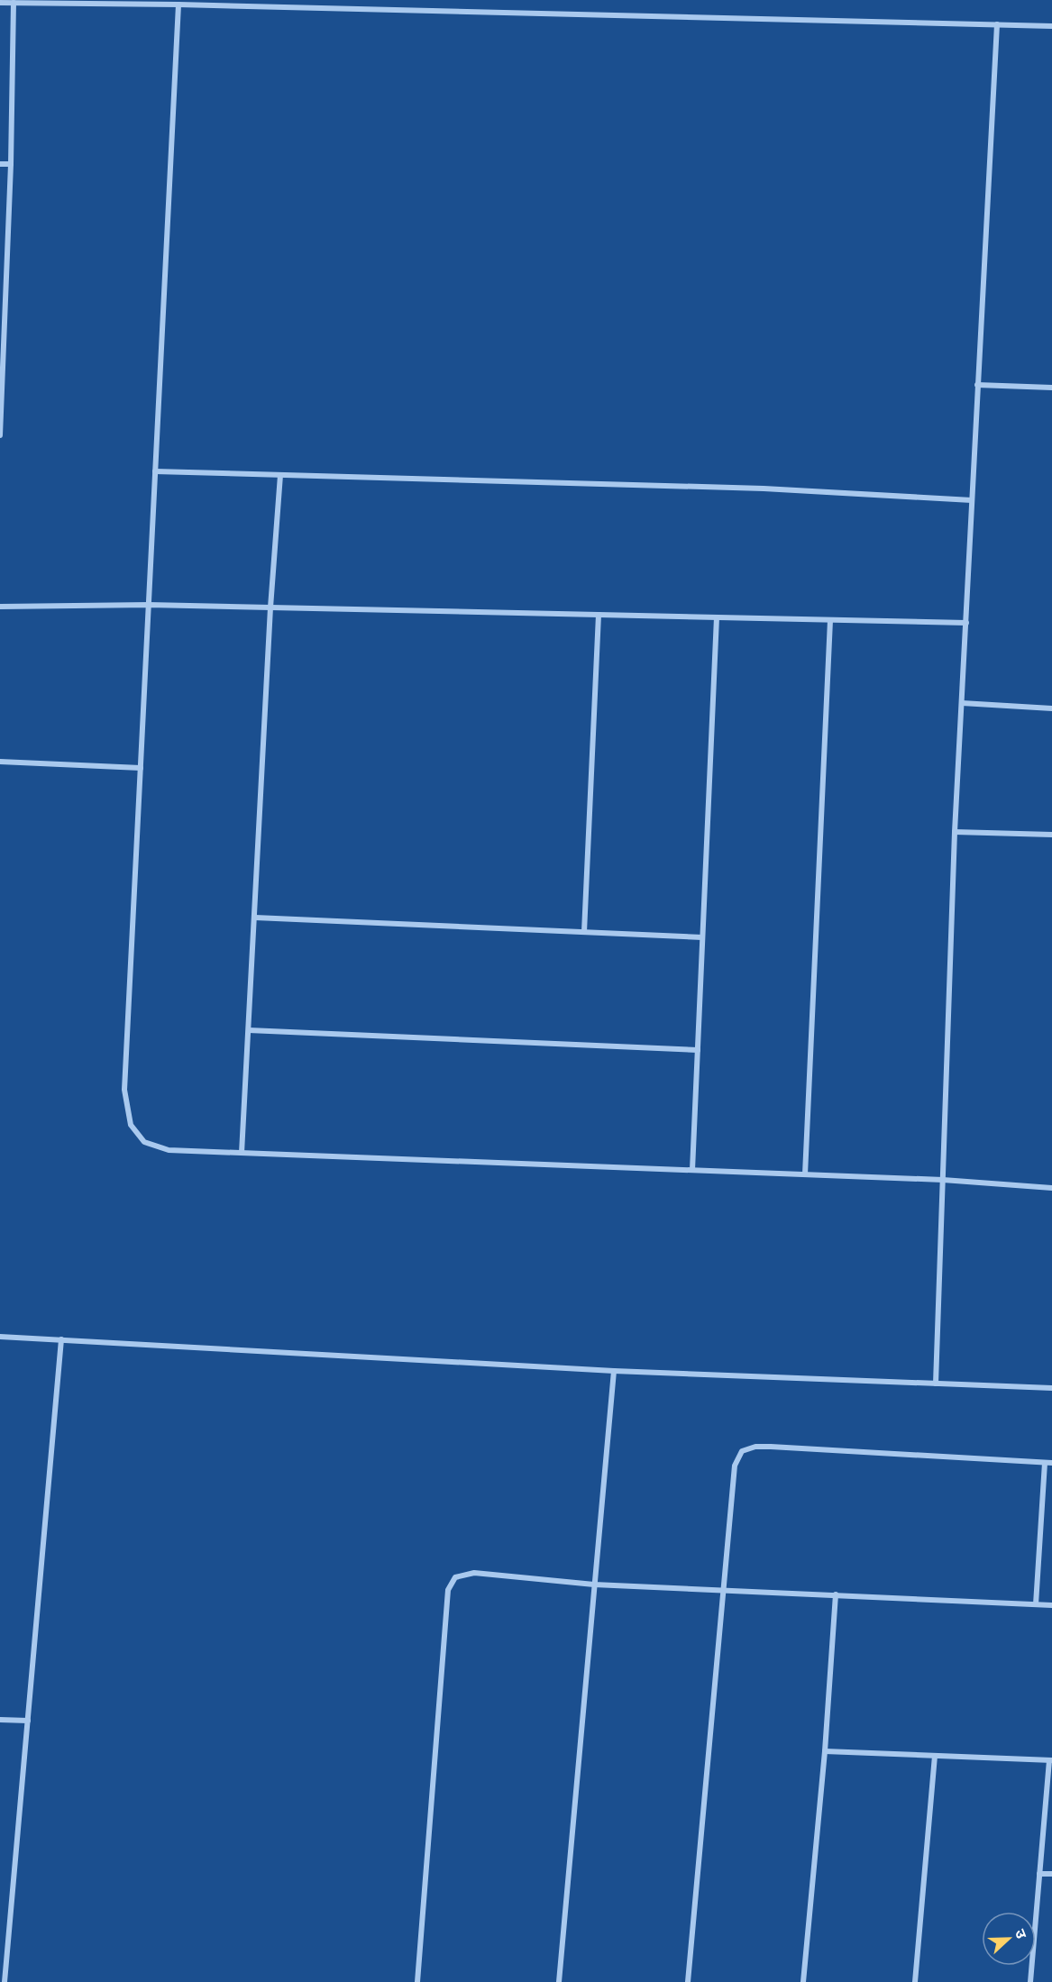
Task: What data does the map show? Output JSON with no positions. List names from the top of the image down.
{
  "north": "right"
}
